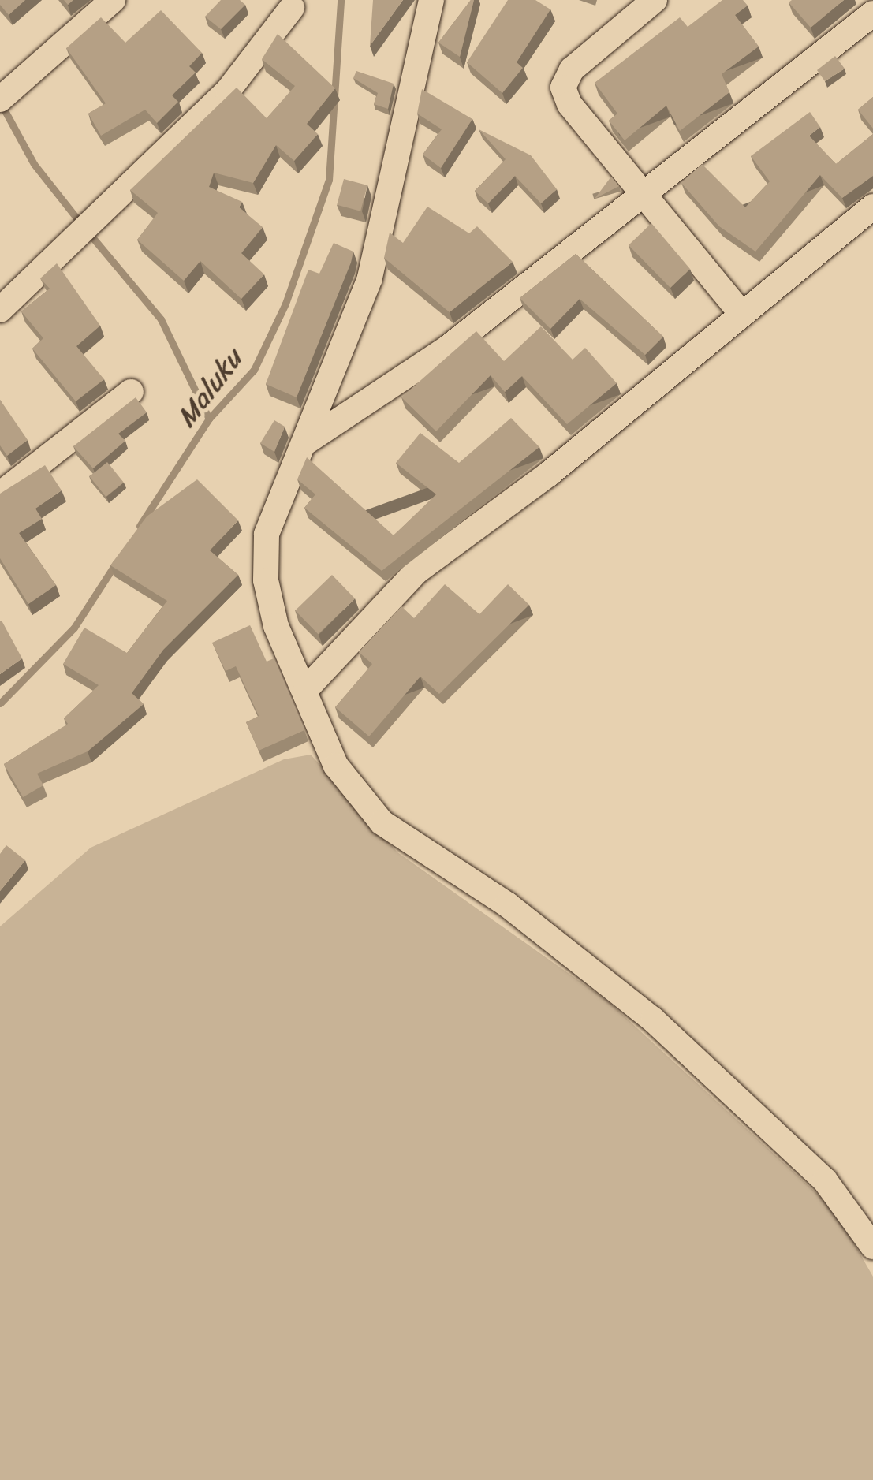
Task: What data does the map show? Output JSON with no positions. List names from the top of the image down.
{
  "water": ["Maluku"]
}
